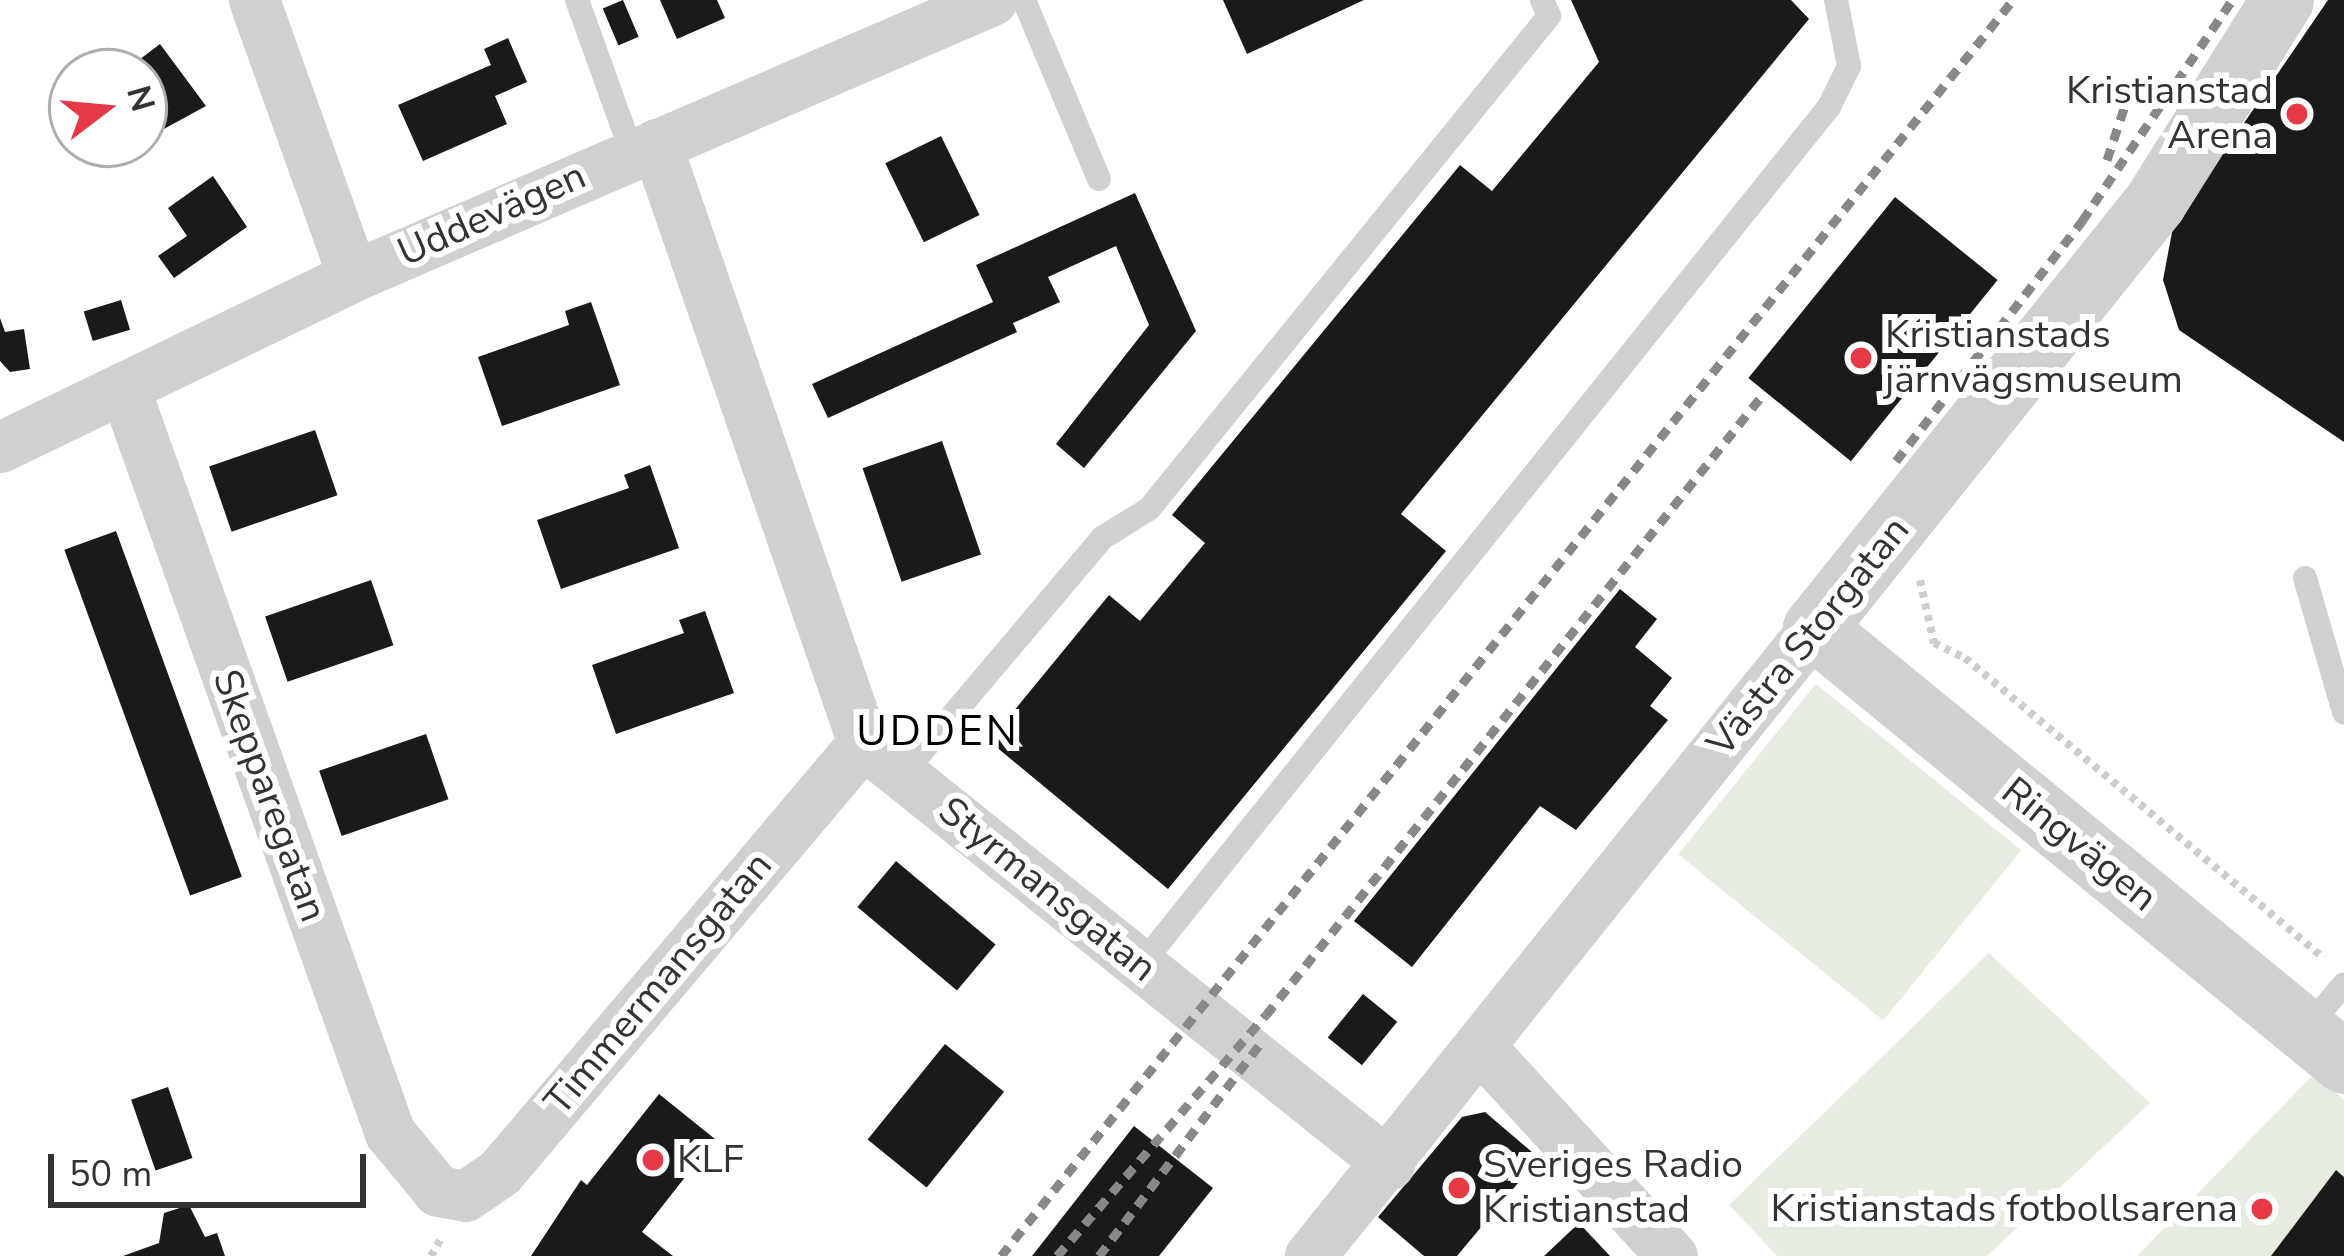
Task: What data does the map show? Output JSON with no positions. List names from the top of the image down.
{
  "streets": {
    "street": [
      "Uddevägen",
      "Västra Storgatan",
      "Skepparegatan",
      "Ringvägen",
      "Styrmansgatan",
      "Timmermansgatan"
    ]
  },
  "crossings": [
    ["Uddevägen", "Skepparegatan"],
    ["Västra Storgatan", "Ringvägen"],
    ["Västra Storgatan", "Styrmansgatan"],
    ["Skepparegatan", "Timmermansgatan"],
    ["Styrmansgatan", "Timmermansgatan"]
  ],
  "districts": ["UDDEN"],
  "places": [
    "Kristianstad Arena",
    "Kristianstads järnvägsmuseum",
    "KLF",
    "Sveriges Radio Kristianstad",
    "Kristianstads fotbollsarena"
  ],
  "scale_bar": "50 m",
  "north": "right"
}
